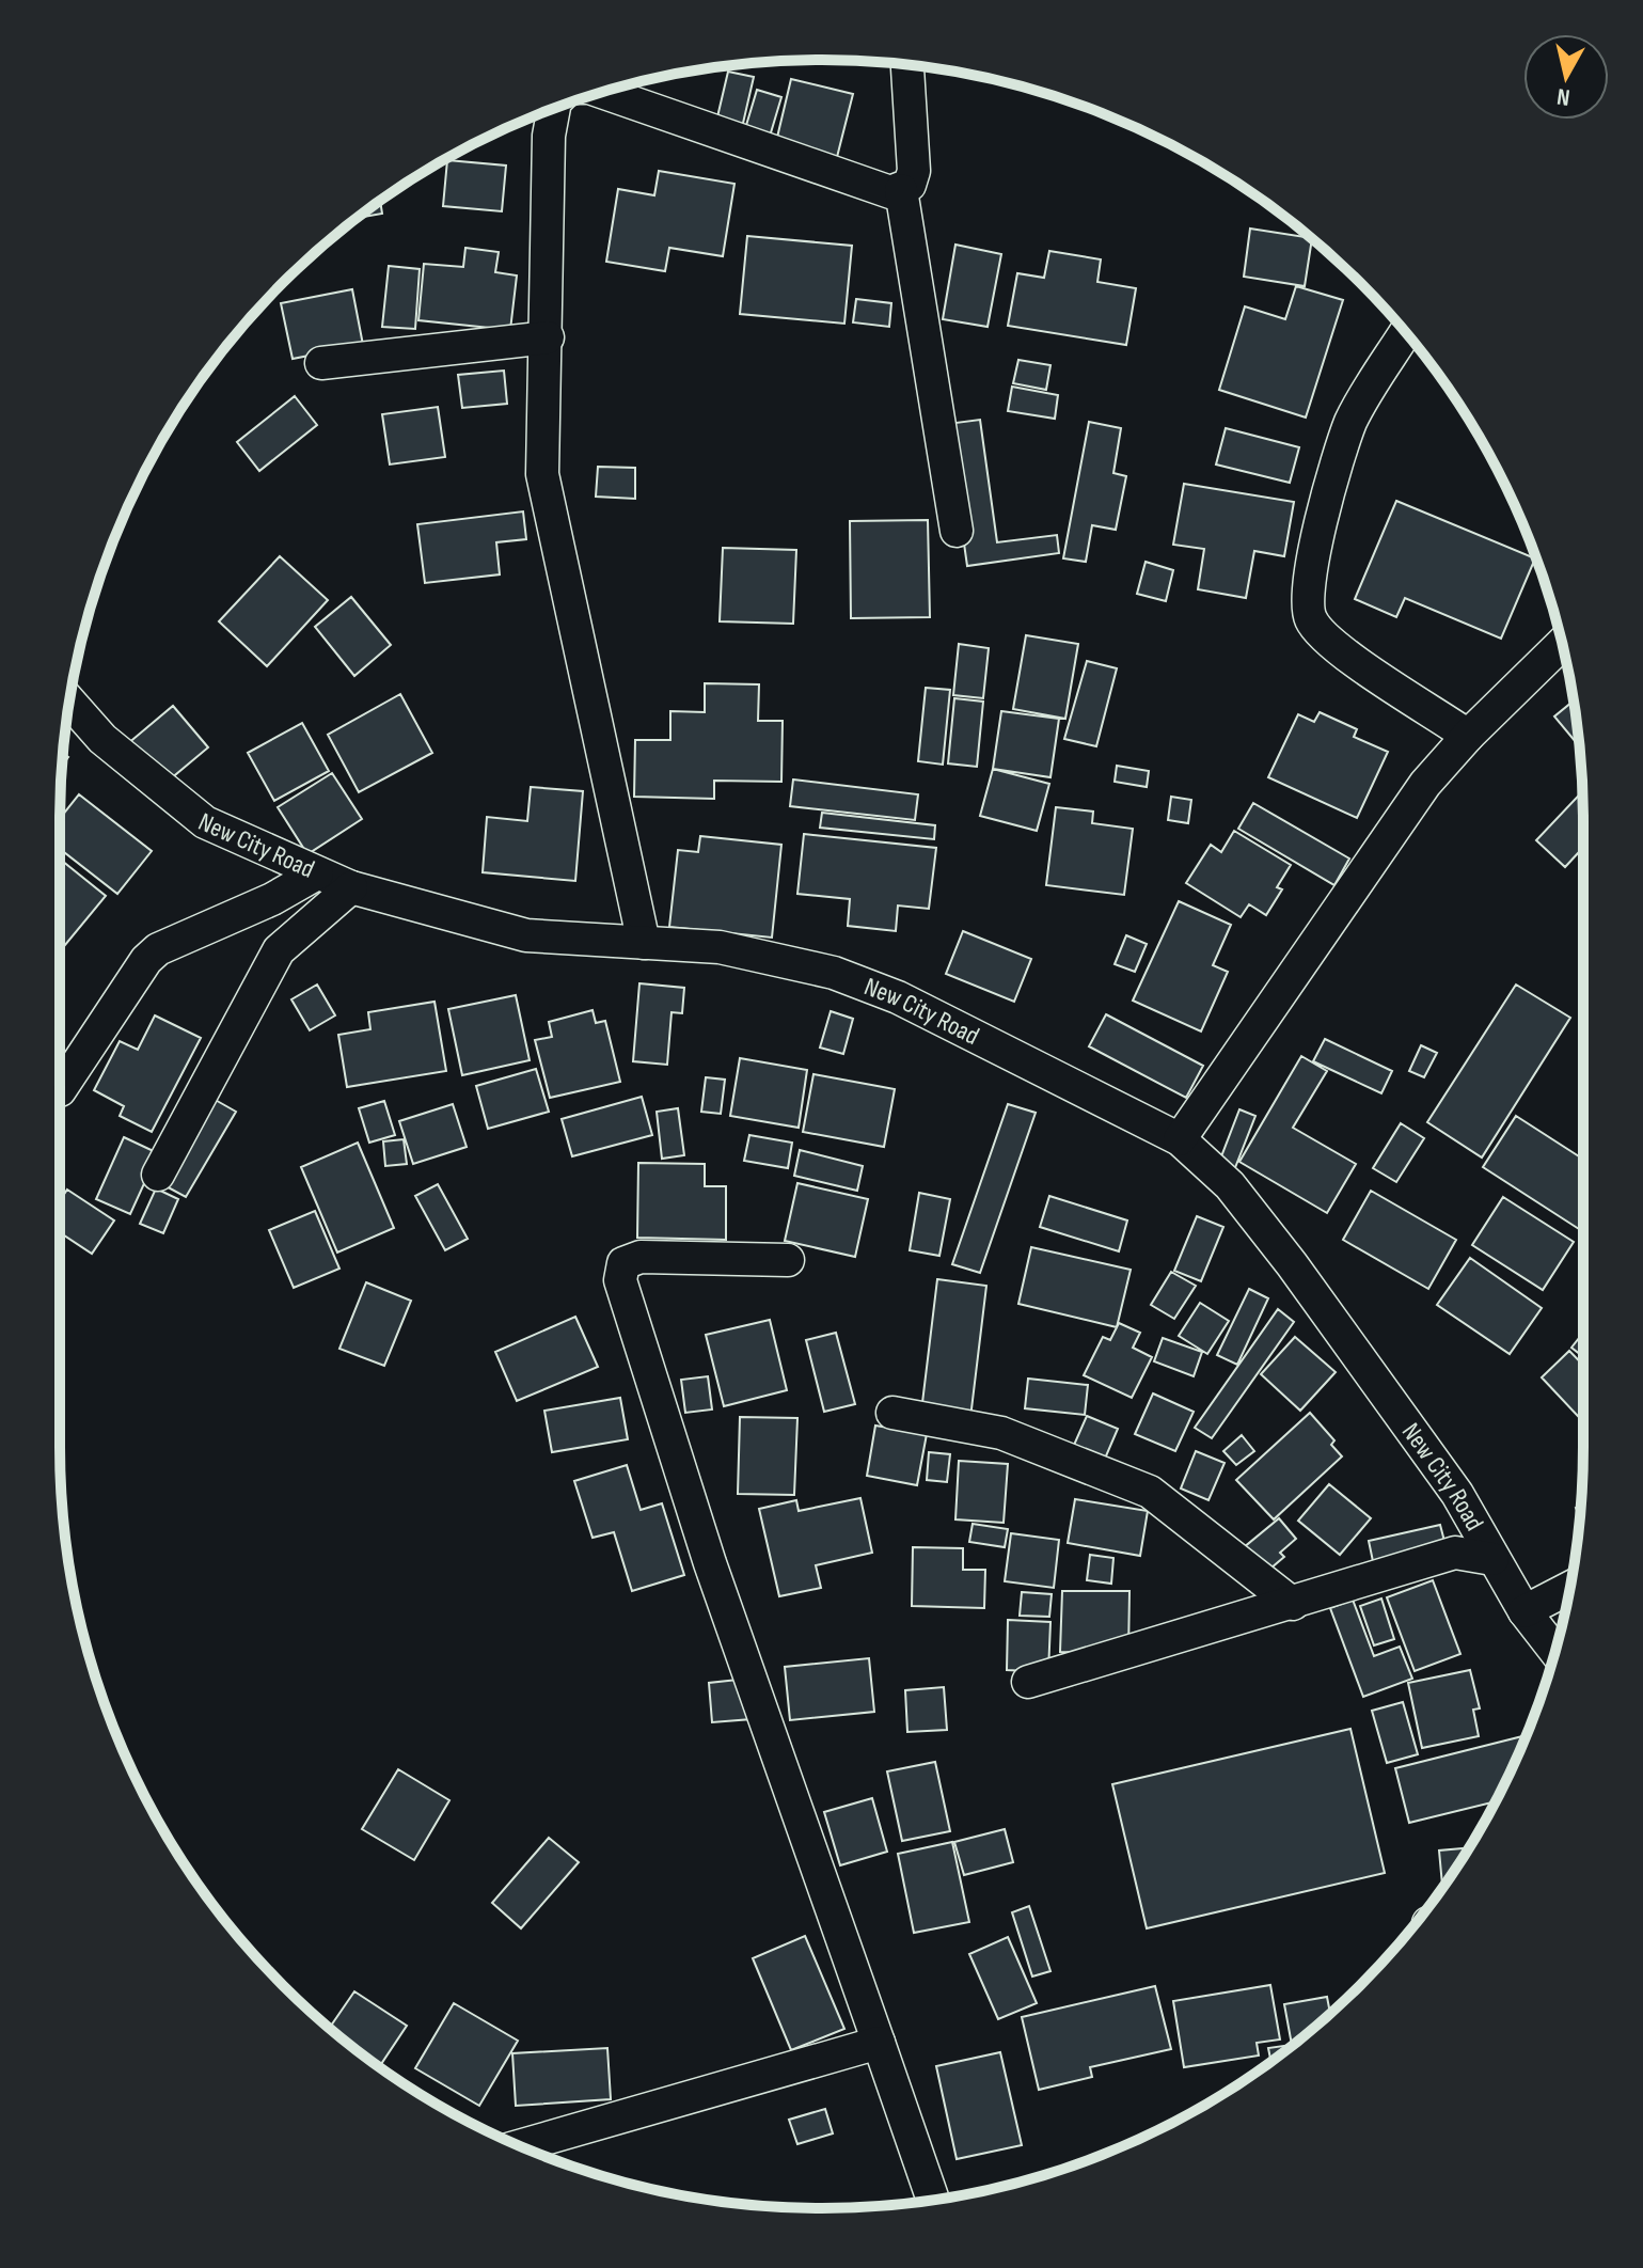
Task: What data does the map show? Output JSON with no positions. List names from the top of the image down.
{
  "streets": {
    "street": ["New City Road"]
  },
  "north": "bottom"
}
